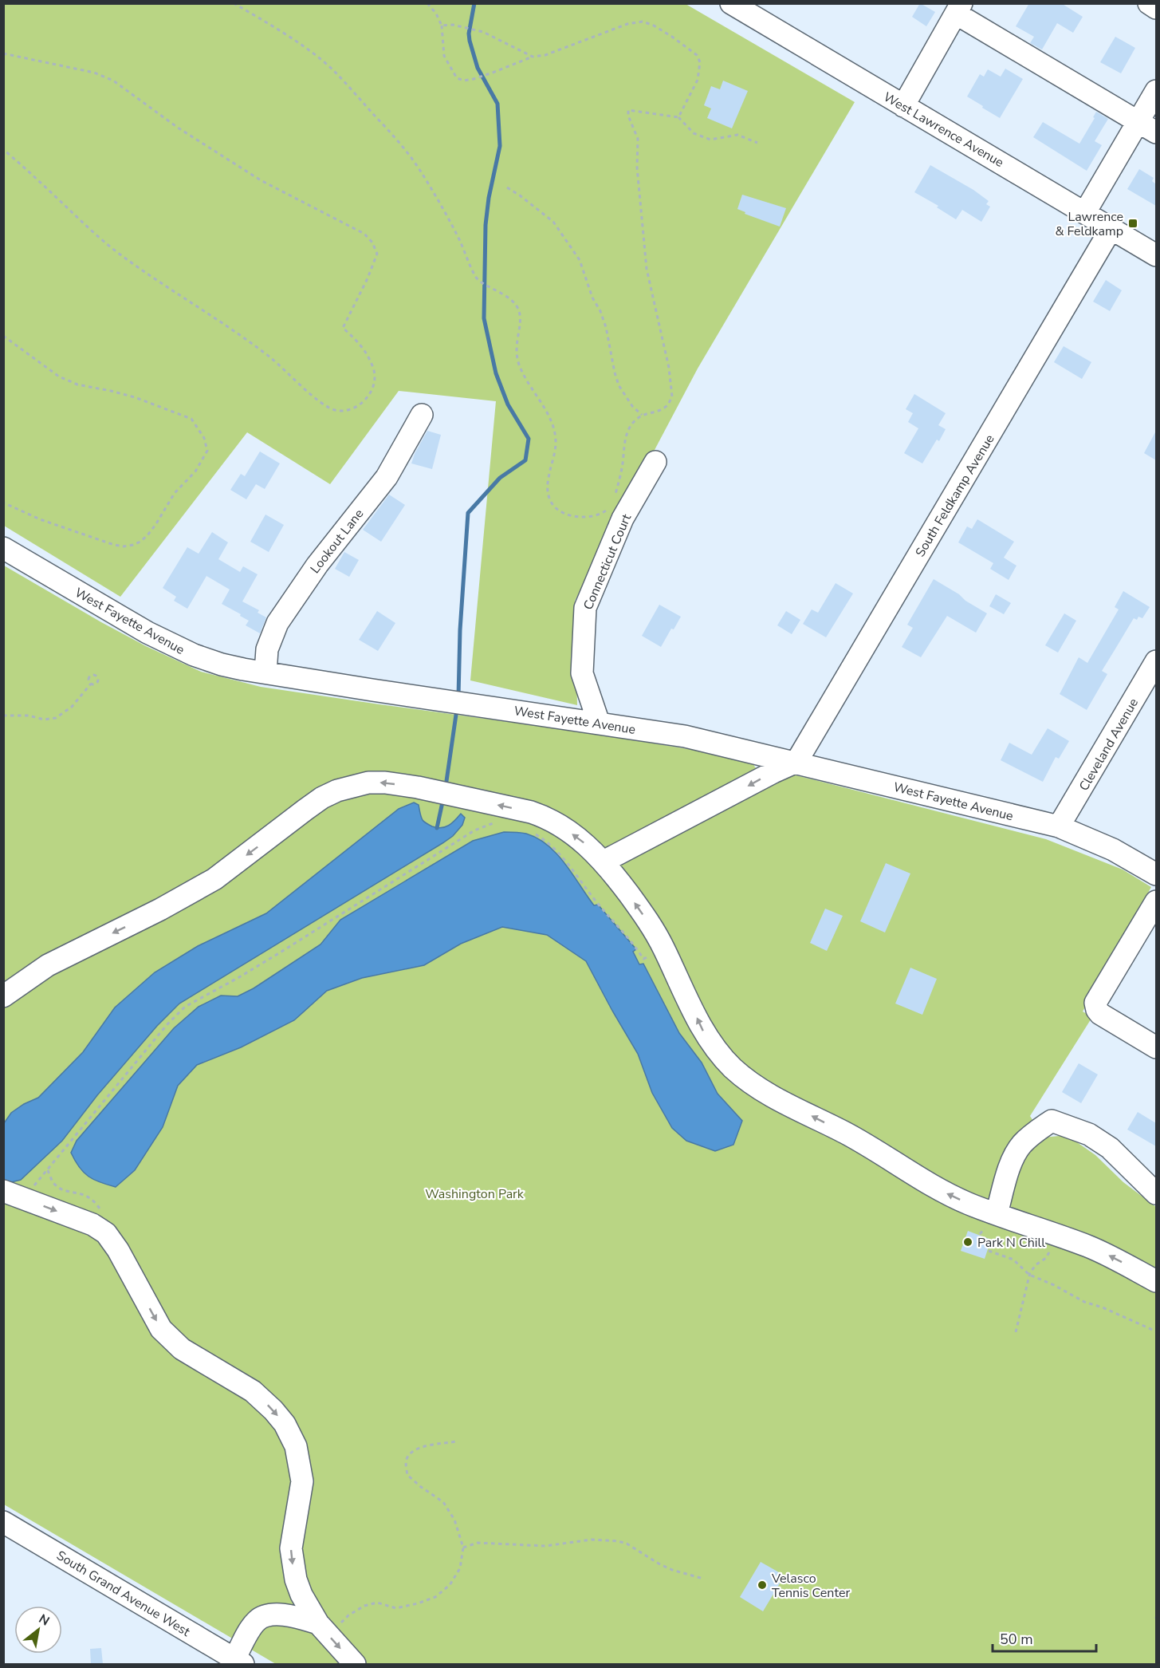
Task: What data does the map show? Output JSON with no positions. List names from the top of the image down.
{
  "streets": {
    "street": [
      "West Lawrence Avenue",
      "South Feldkamp Avenue",
      "Lookout Lane",
      "Connecticut Court",
      "West Fayette Avenue",
      "Cleveland Avenue",
      "South Grand Avenue West"
    ]
  },
  "crossings": [
    ["West Lawrence Avenue", "South Feldkamp Avenue"],
    ["South Feldkamp Avenue", "West Fayette Avenue"],
    ["Lookout Lane", "West Fayette Avenue"],
    ["Connecticut Court", "West Fayette Avenue"],
    ["West Fayette Avenue", "Cleveland Avenue"]
  ],
  "parks": ["Washington Park"],
  "places": {
    "transit": ["Lawrence & Feldkamp"],
    "other": ["Park N Chill", "Velasco Tennis Center"]
  },
  "scale_bar": "50 m",
  "north": "top right"
}
